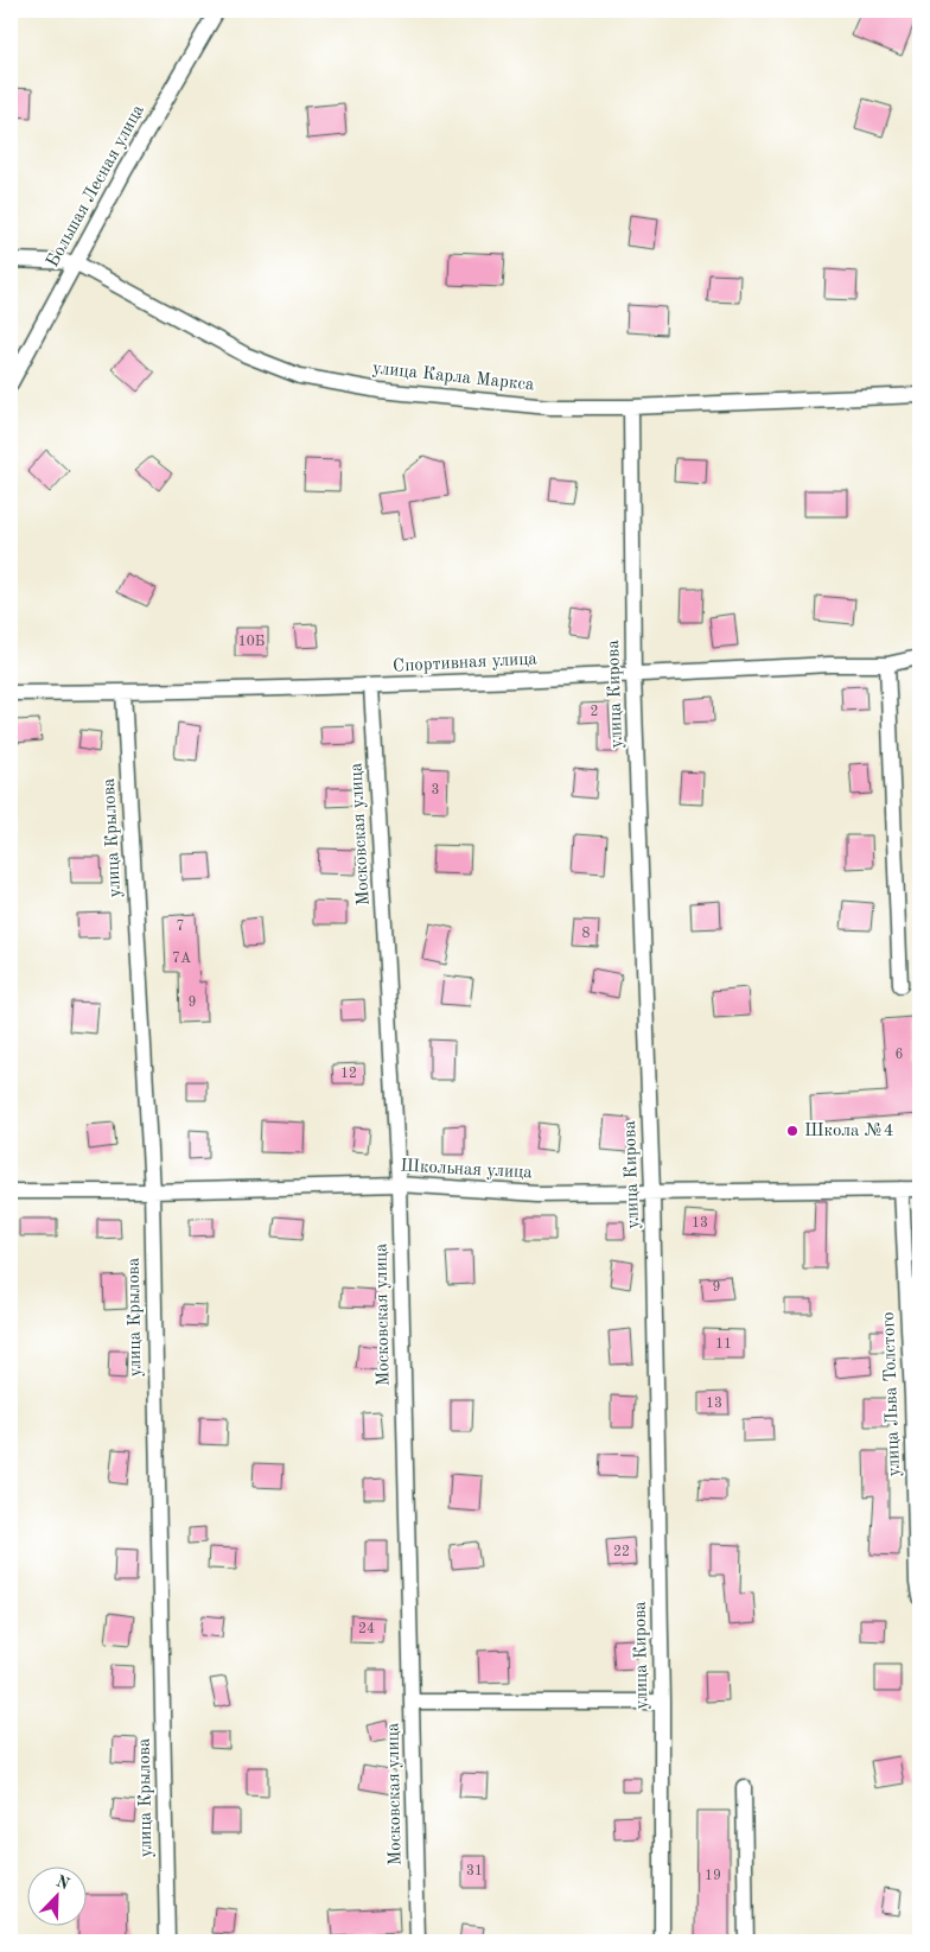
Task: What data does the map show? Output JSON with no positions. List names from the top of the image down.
{
  "streets": {
    "street": [
      "Большая Лесная улица",
      "улица Карла Маркса",
      "Спортивная улица",
      "улица Кирова",
      "Московская улица",
      "улица Крылова",
      "Школьная улица",
      "улица Льва Толстого"
    ]
  },
  "crossings": [
    ["Большая Лесная улица", "улица Карла Маркса"],
    ["улица Карла Маркса", "улица Кирова"],
    ["Спортивная улица", "улица Кирова"],
    ["Спортивная улица", "Московская улица"],
    ["Спортивная улица", "улица Крылова"],
    ["улица Кирова", "Школьная улица"],
    ["Московская улица", "Школьная улица"],
    ["улица Крылова", "Школьная улица"],
    ["Школьная улица", "улица Льва Толстого"]
  ],
  "places": ["Школа №4"],
  "house_numbers": [
    "10Б",
    "2",
    "3",
    "7",
    "8",
    "7А",
    "9",
    "6",
    "12",
    "13",
    "9",
    "11",
    "13",
    "22",
    "24",
    "31",
    "19"
  ],
  "north": "top right"
}
